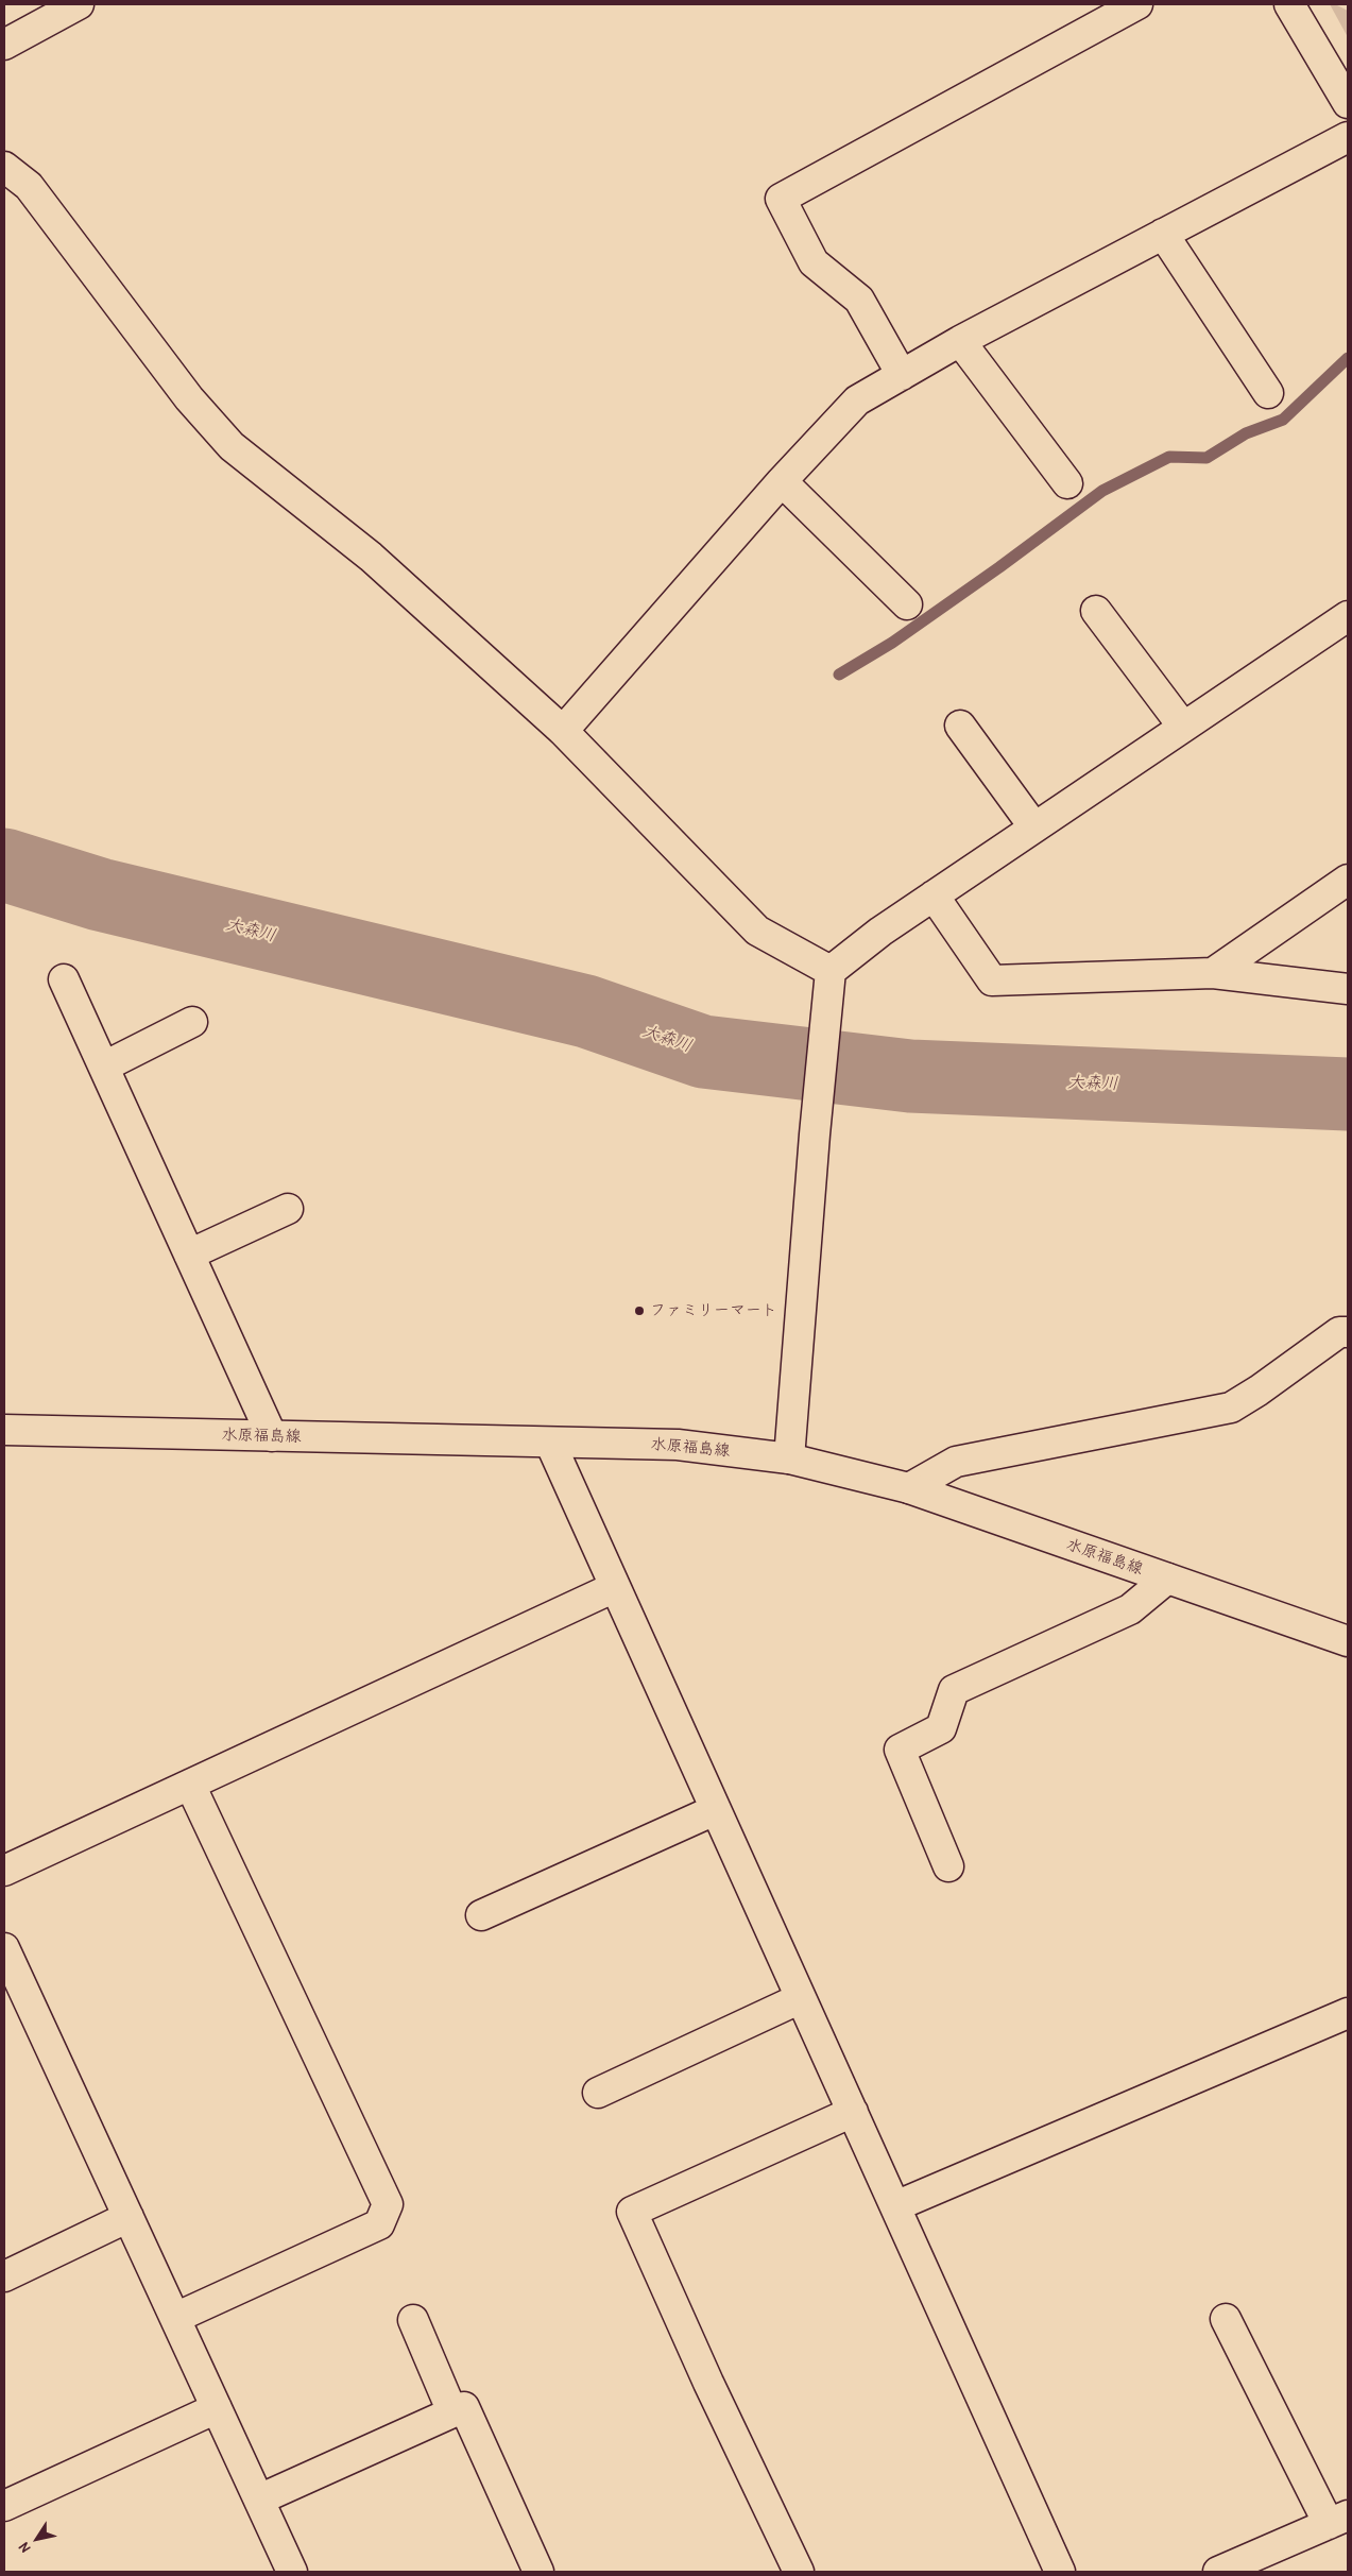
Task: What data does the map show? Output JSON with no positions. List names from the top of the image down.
{
  "streets": {
    "street": ["水原福島線"]
  },
  "water": ["大森川"],
  "places": ["ファミリーマート"],
  "north": "bottom left"
}
